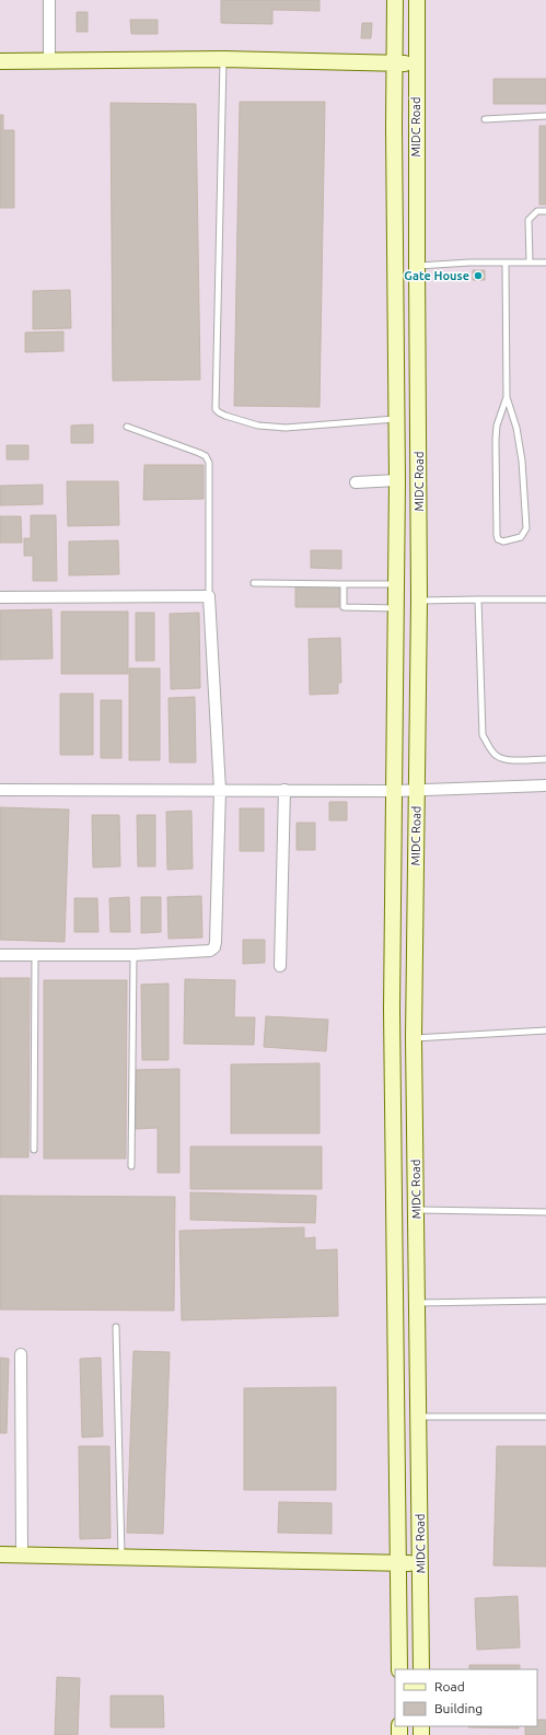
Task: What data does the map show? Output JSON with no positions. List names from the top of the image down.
{
  "streets": {
    "main road": ["MIDC Road"]
  },
  "places": ["Gate House"],
  "legend": ["Road", "Building"]
}
